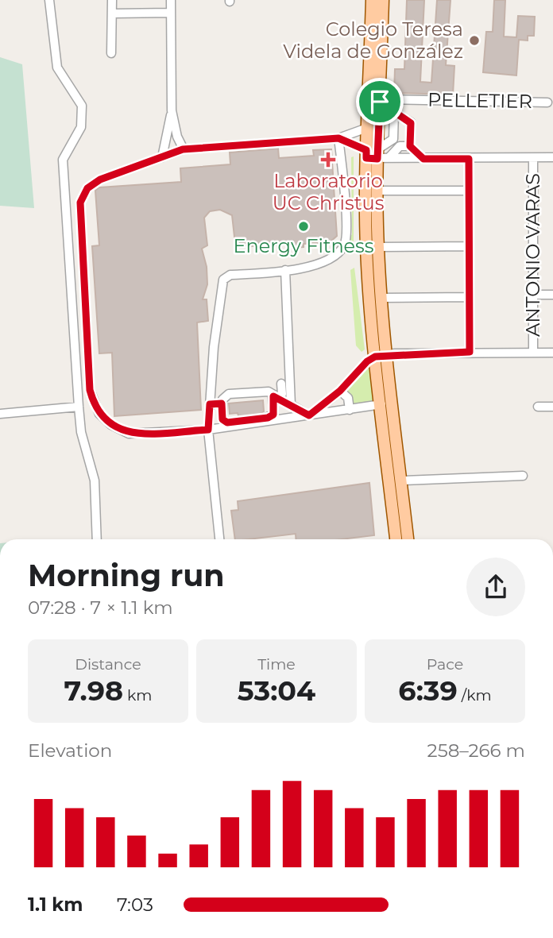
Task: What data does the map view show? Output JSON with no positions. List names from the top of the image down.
{
  "streets": {
    "street": ["PELLETIER", "ANTONIO VARAS"]
  },
  "places": {
    "other": ["Colegio Teresa Videla de González", "Energy Fitness"],
    "health": ["Laboratorio UC Christus"]
  },
  "page": {
    "heading": ["Morning run", "07:28 · 7 × 1.1 km"],
    "stats": [
      ["Distance", "7.98 km"],
      ["Time", "53:04"],
      ["Pace", "6:39 /km"]
    ],
    "chart": ["Elevation", "258–266 m"],
    "list": [
      {
        "name": "1.1 km",
        "note": "7:03"
      }
    ]
  }
}
